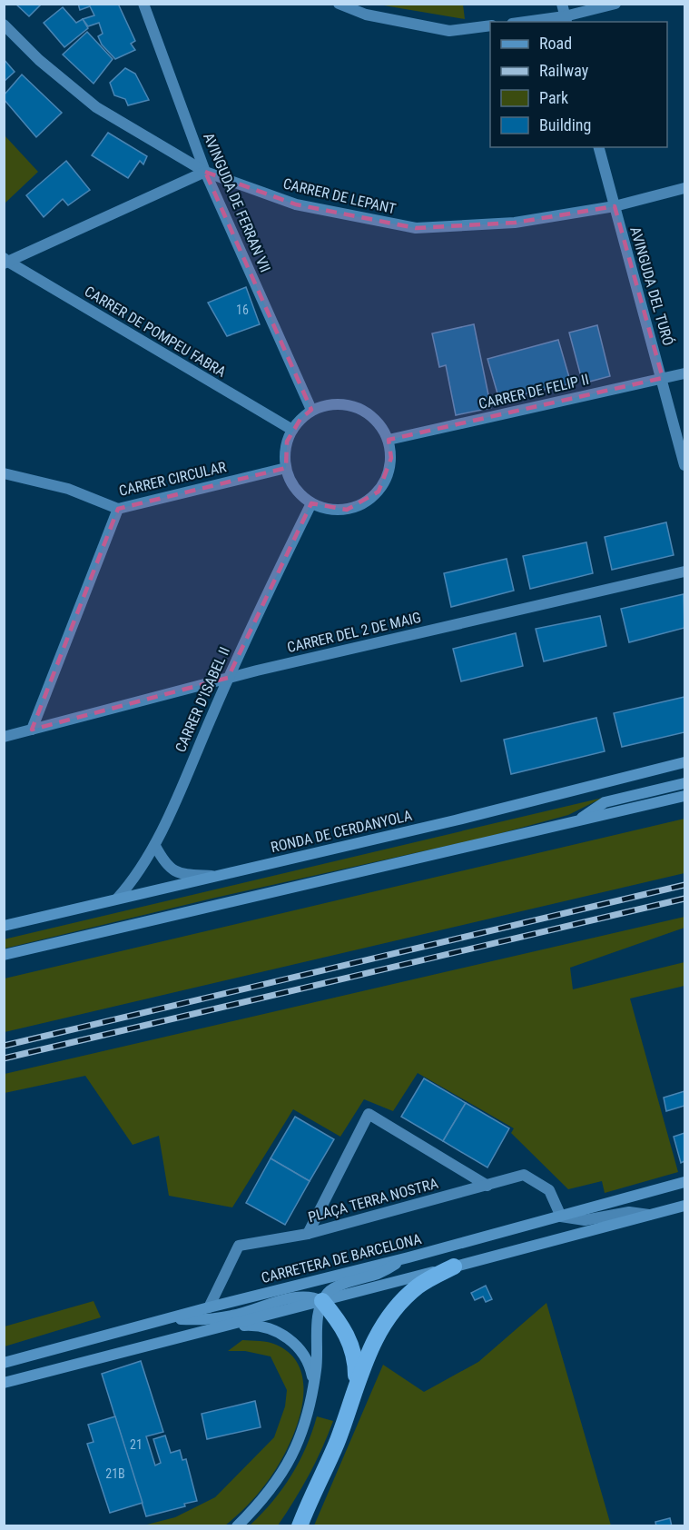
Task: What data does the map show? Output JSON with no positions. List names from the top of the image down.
{
  "streets": {
    "main road": ["RONDA DE CERDANYOLA", "CARRETERA DE BARCELONA"],
    "street": [
      "CARRER DE LEPANT",
      "AVINGUDA DE FERRAN VII",
      "AVINGUDA DEL TURÓ",
      "CARRER DE POMPEU FABRA",
      "CARRER DE FELIP II",
      "CARRER CIRCULAR",
      "CARRER DEL 2 DE MAIG",
      "CARRER D'ISABEL II",
      "PLAÇA TERRA NOSTRA"
    ]
  },
  "crossings": [
    ["CARRER DE LEPANT", "AVINGUDA DE FERRAN VII"],
    ["CARRER DE LEPANT", "AVINGUDA DEL TURÓ"],
    ["AVINGUDA DE FERRAN VII", "CARRER DE POMPEU FABRA"],
    ["AVINGUDA DE FERRAN VII", "CARRER DE FELIP II"],
    ["AVINGUDA DE FERRAN VII", "CARRER CIRCULAR"],
    ["AVINGUDA DE FERRAN VII", "CARRER D'ISABEL II"],
    ["AVINGUDA DEL TURÓ", "CARRER DE FELIP II"],
    ["CARRER DE POMPEU FABRA", "CARRER DE FELIP II"],
    ["CARRER DE POMPEU FABRA", "CARRER CIRCULAR"],
    ["CARRER DE POMPEU FABRA", "CARRER D'ISABEL II"],
    ["CARRER DE FELIP II", "CARRER CIRCULAR"],
    ["CARRER DE FELIP II", "CARRER D'ISABEL II"],
    ["CARRER CIRCULAR", "CARRER D'ISABEL II"],
    ["CARRER DEL 2 DE MAIG", "CARRER D'ISABEL II"],
    ["CARRER D'ISABEL II", "RONDA DE CERDANYOLA"],
    ["PLAÇA TERRA NOSTRA", "CARRETERA DE BARCELONA"]
  ],
  "house_numbers": ["16", "21", "21B"],
  "legend": [
    "Road",
    "Railway",
    "Park",
    "Building"
  ]
}
